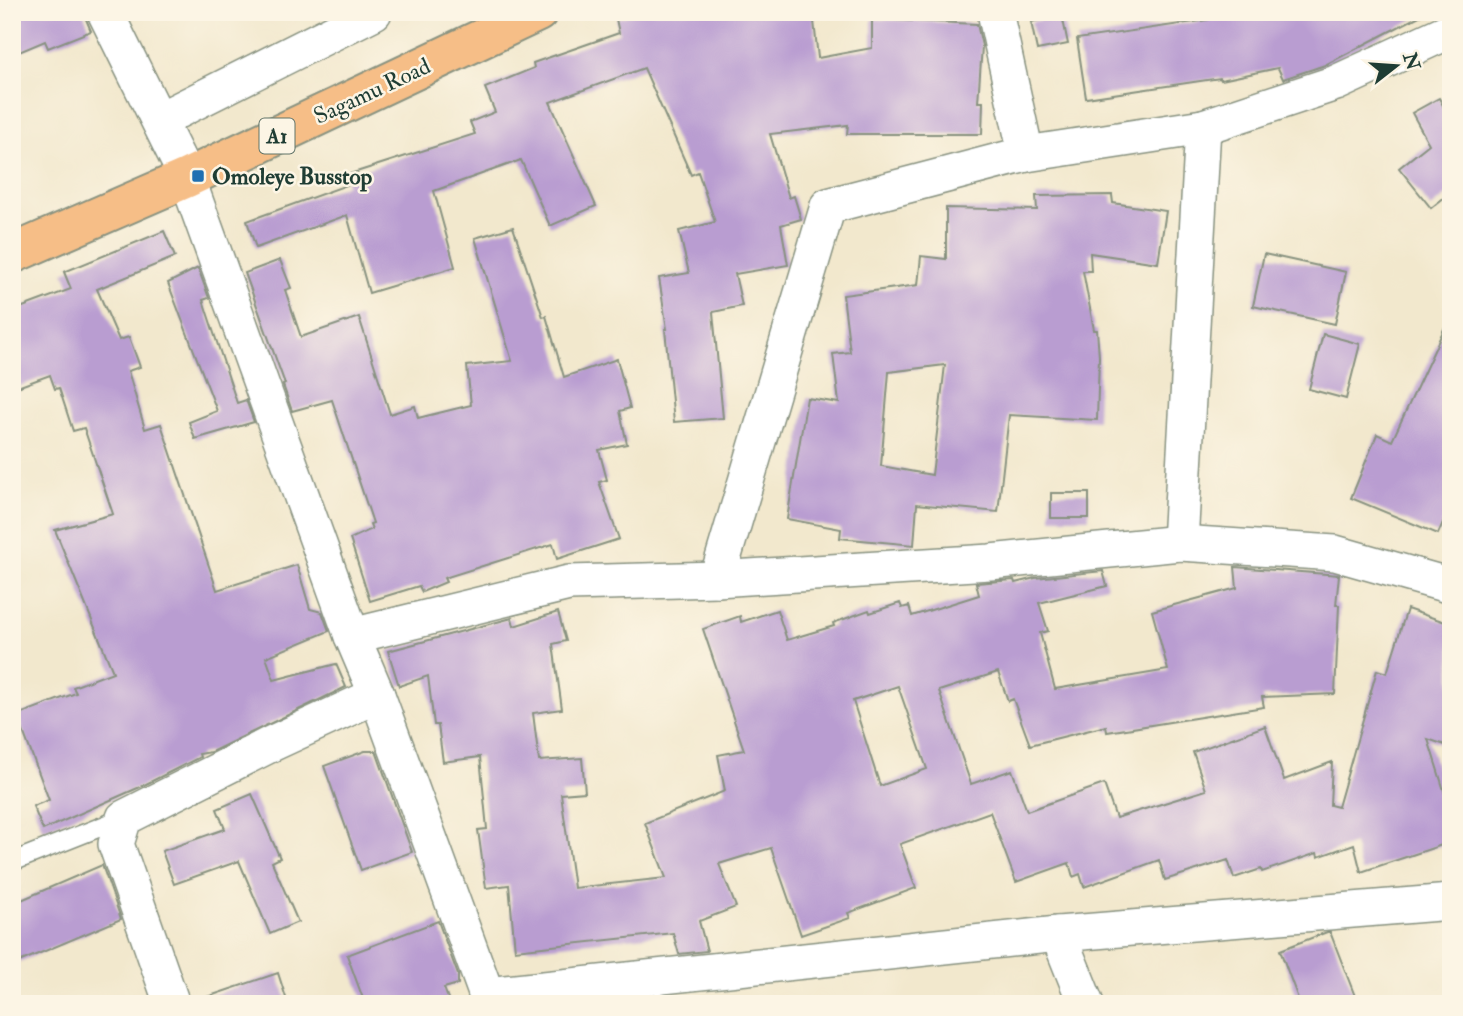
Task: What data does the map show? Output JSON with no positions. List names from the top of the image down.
{
  "streets": {
    "highway": ["Sagamu Road", "A1"]
  },
  "places": {
    "transit": ["Omoleye Busstop"]
  },
  "north": "right"
}
